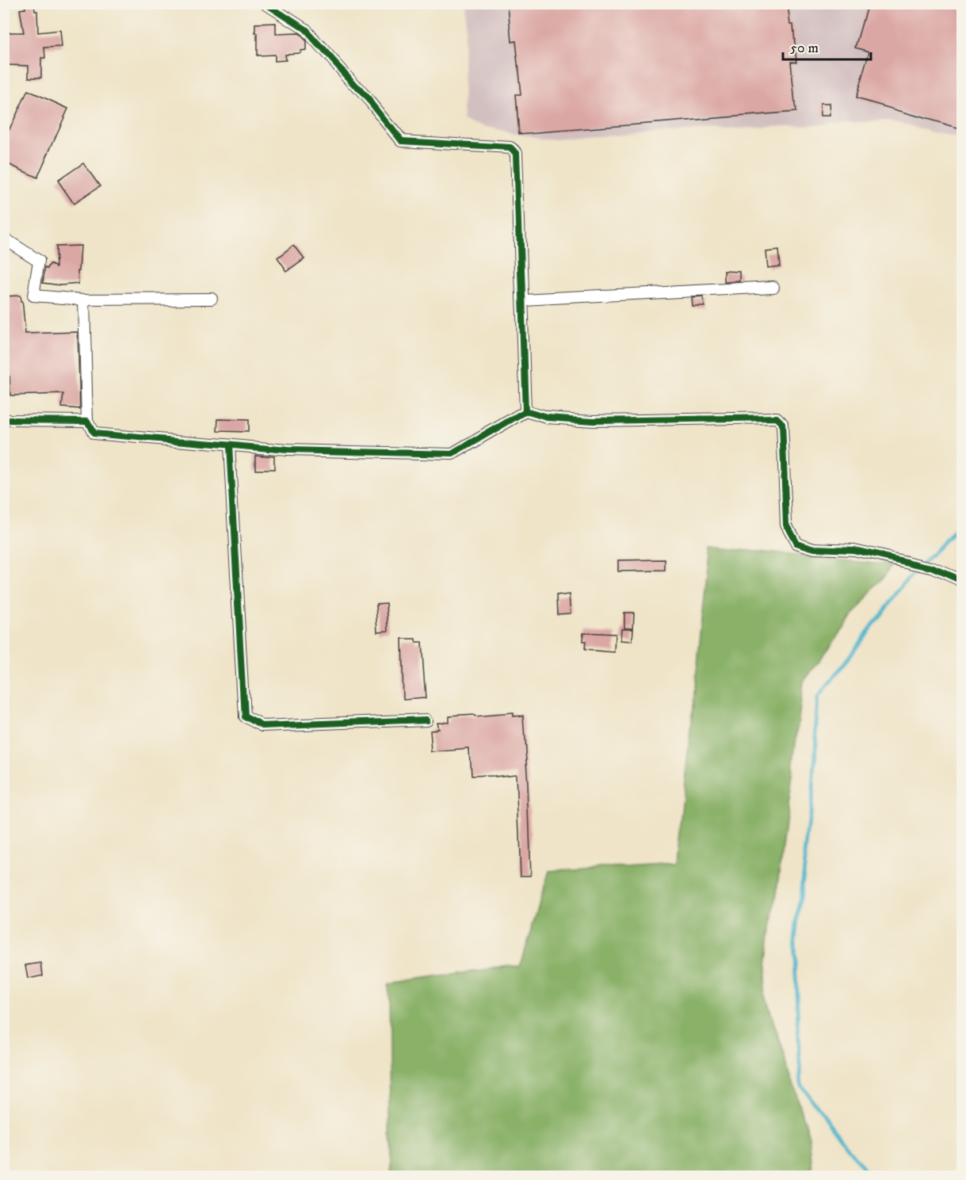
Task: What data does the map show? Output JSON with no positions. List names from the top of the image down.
{
  "scale_bar": "50 m"
}
